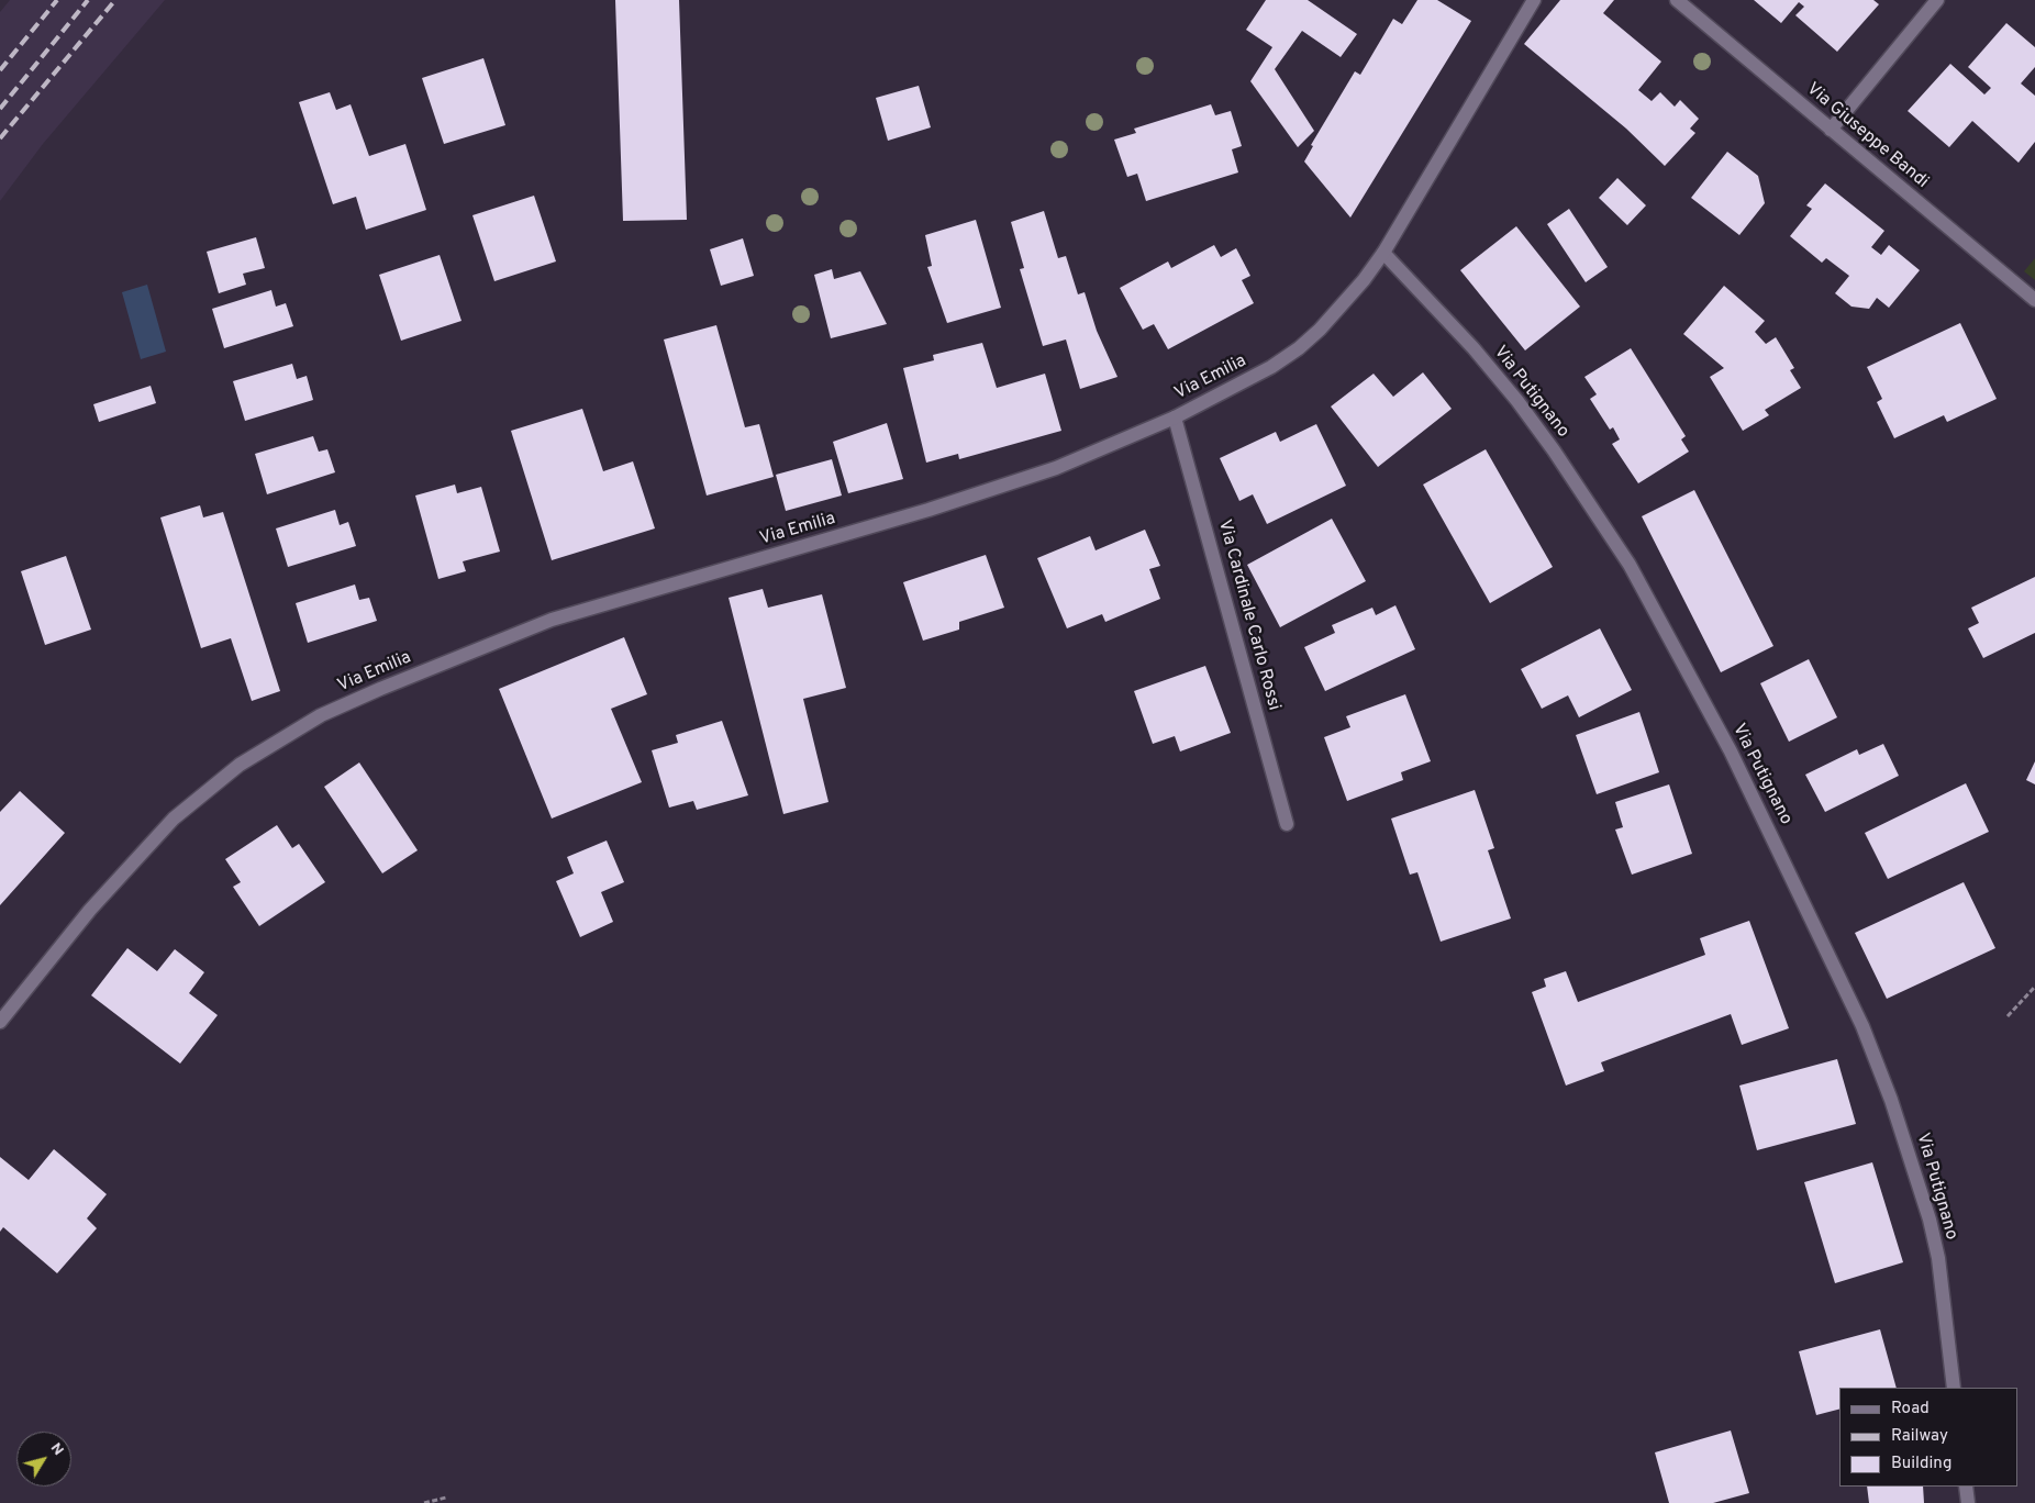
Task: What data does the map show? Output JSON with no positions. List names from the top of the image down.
{
  "streets": {
    "street": [
      "Via Giuseppe Bandi",
      "Via Emilia",
      "Via Putignano",
      "Via Cardinale Carlo Rossi"
    ]
  },
  "crossings": [
    ["Via Emilia", "Via Putignano"],
    ["Via Emilia", "Via Cardinale Carlo Rossi"]
  ],
  "legend": ["Road", "Railway", "Building"],
  "north": "top right"
}
